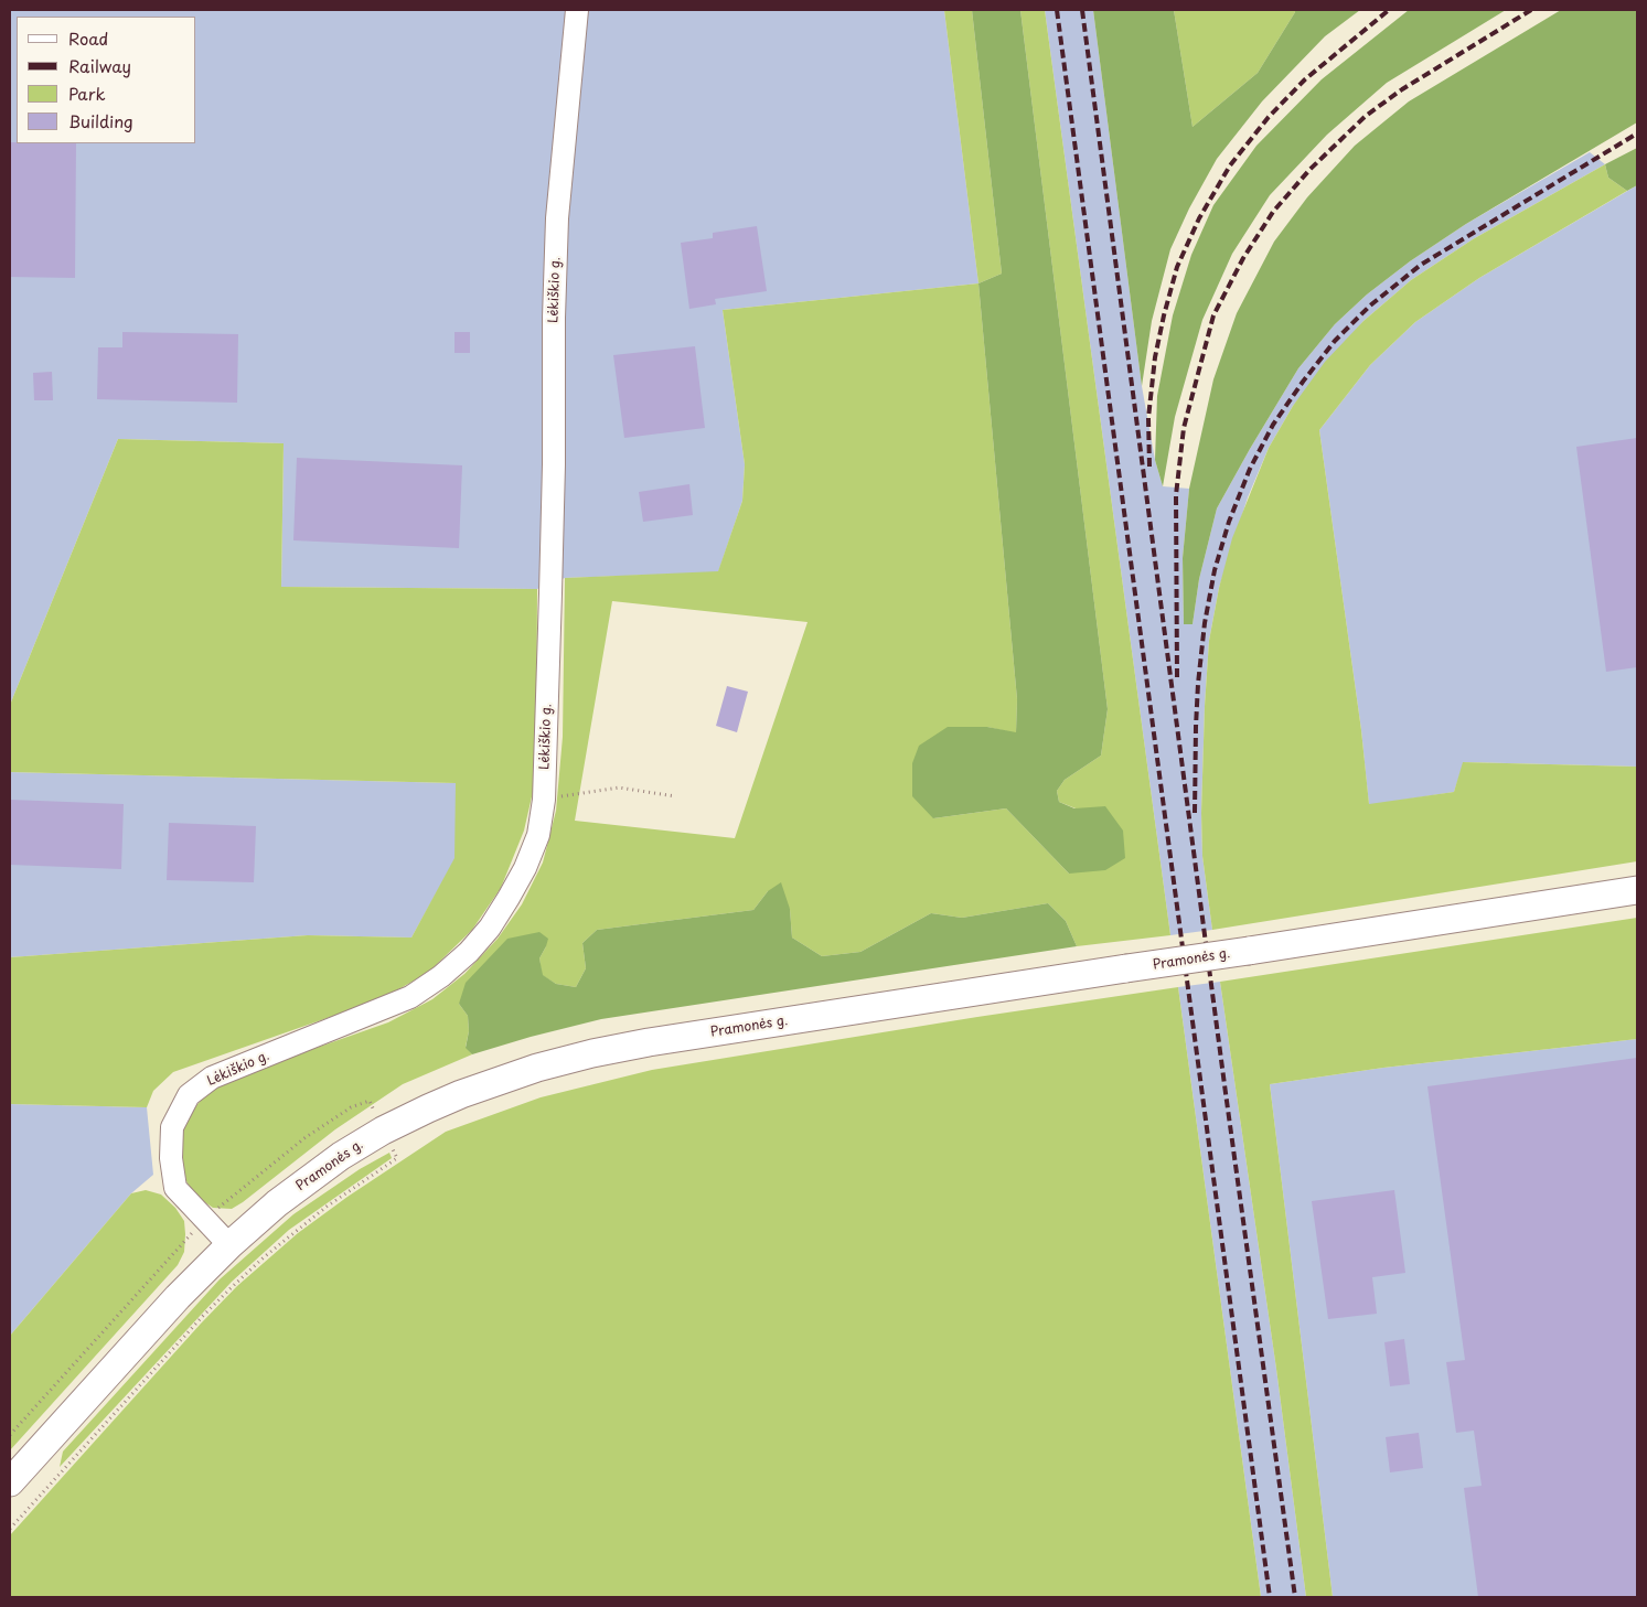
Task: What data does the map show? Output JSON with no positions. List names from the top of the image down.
{
  "streets": {
    "main road": ["Pramonės g."],
    "street": ["Lėkiškio g."]
  },
  "crossings": [
    ["Lėkiškio g.", "Pramonės g."]
  ],
  "legend": [
    "Road",
    "Railway",
    "Park",
    "Building"
  ]
}
